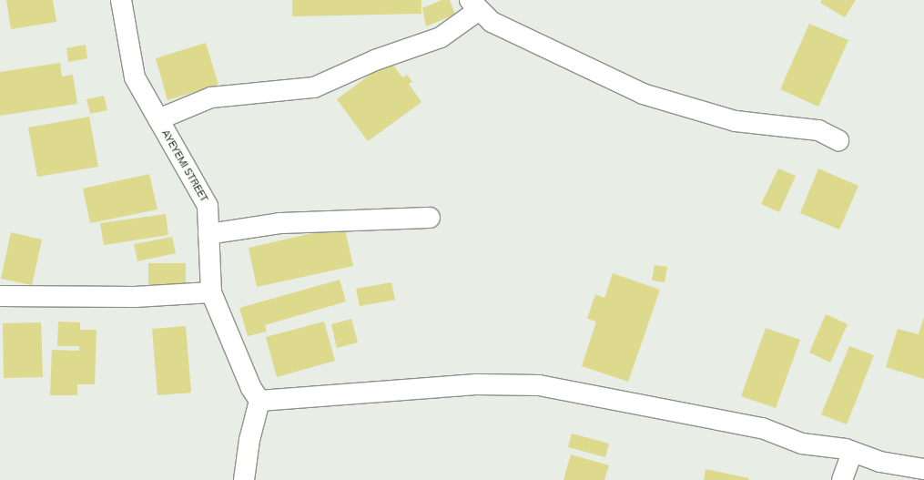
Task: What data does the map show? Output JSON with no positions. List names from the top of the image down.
{
  "streets": {
    "street": ["AYEYEMI STREET"]
  }
}
